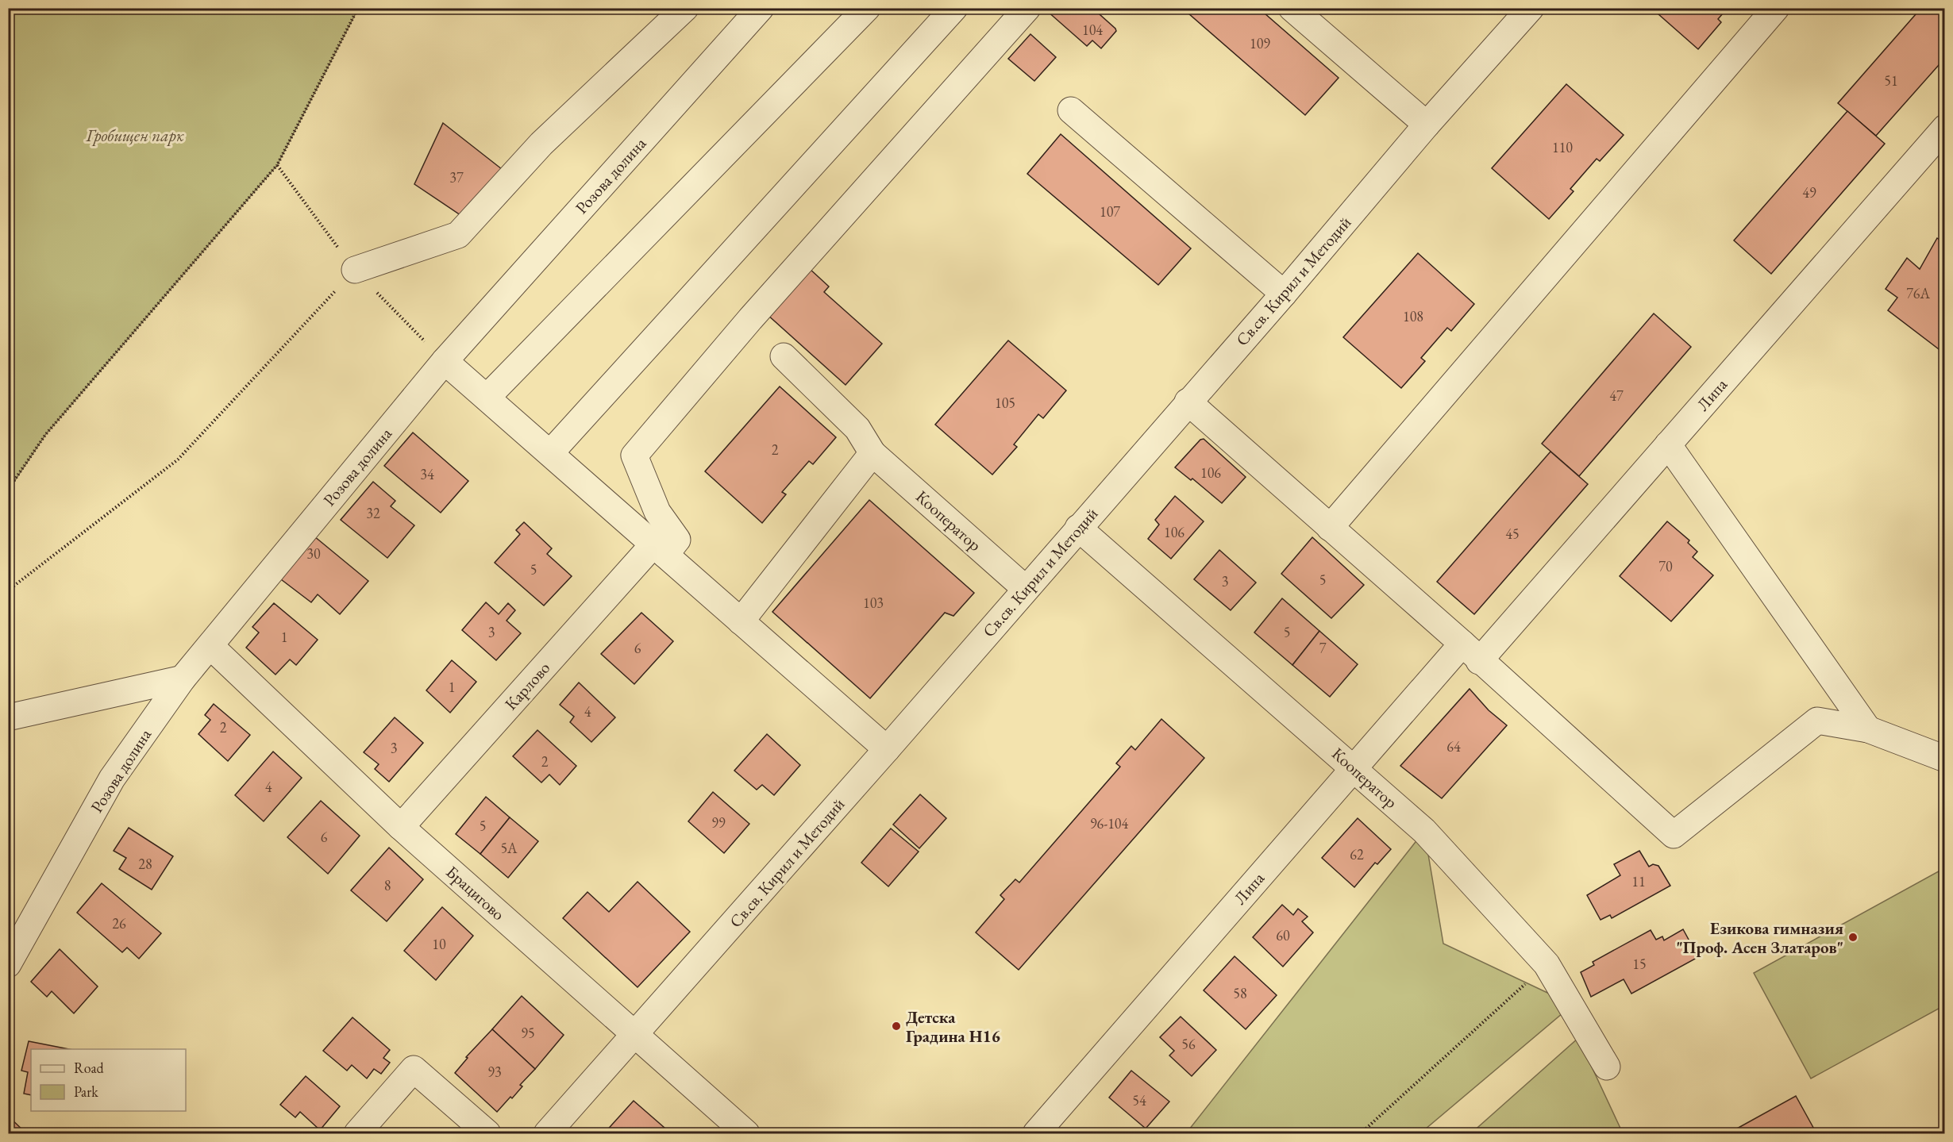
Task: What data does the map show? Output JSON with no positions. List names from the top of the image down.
{
  "streets": {
    "street": [
      "Розова долина",
      "Св.св. Кирил и Методий",
      "Липа",
      "Кооператор",
      "Карлово",
      "Брацигово"
    ]
  },
  "crossings": [
    ["Розова долина", "Брацигово"],
    ["Св.св. Кирил и Методий", "Кооператор"],
    ["Св.св. Кирил и Методий", "Брацигово"],
    ["Липа", "Кооператор"],
    ["Карлово", "Брацигово"]
  ],
  "parks": ["Гробищен парк"],
  "places": ["Езикова гимназия \"Проф. Асен Златаров\"", "Детска Градина Н16"],
  "house_numbers": [
    "104",
    "109",
    "51",
    "110",
    "37",
    "49",
    "107",
    "76А",
    "108",
    "47",
    "105",
    "2",
    "106",
    "34",
    "32",
    "106",
    "45",
    "30",
    "70",
    "5",
    "5",
    "3",
    "103",
    "3",
    "5",
    "1",
    "6",
    "7",
    "1",
    "4",
    "2",
    "64",
    "3",
    "2",
    "4",
    "99",
    "96-104",
    "5",
    "6",
    "5А",
    "62",
    "28",
    "11",
    "8",
    "26",
    "60",
    "10",
    "15",
    "58",
    "95",
    "56",
    "93",
    "54"
  ],
  "legend": ["Road", "Park"]
}
